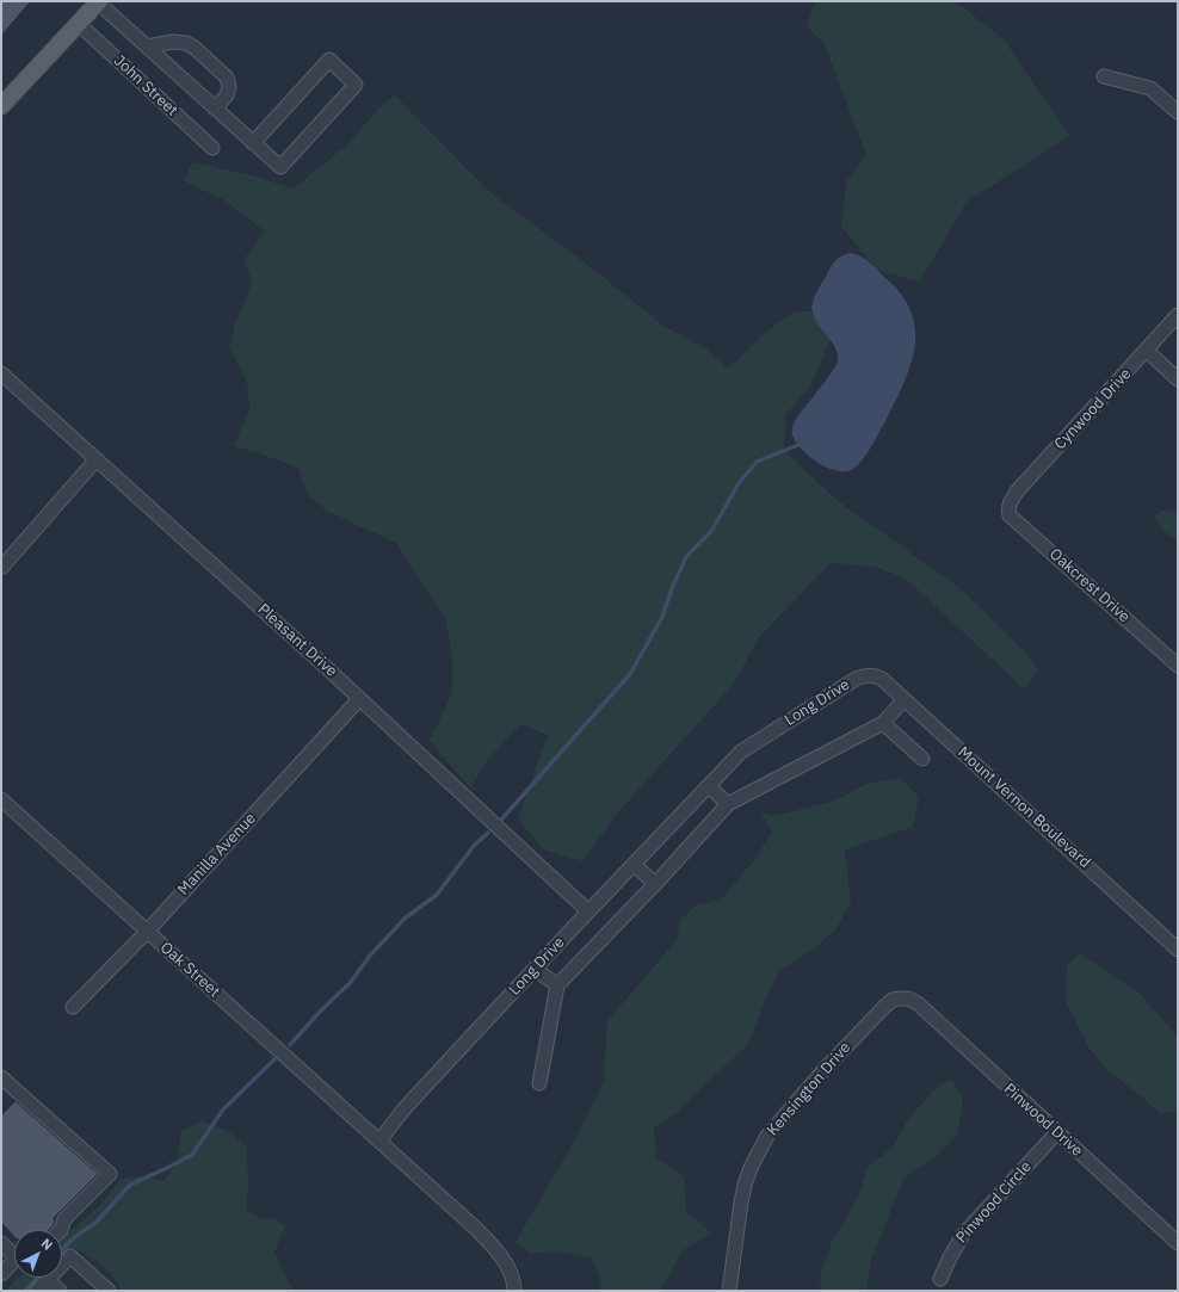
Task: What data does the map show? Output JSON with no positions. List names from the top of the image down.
{
  "streets": {
    "street": [
      "John Street",
      "Cynwood Drive",
      "Oakcrest Drive",
      "Pleasant Drive",
      "Long Drive",
      "Mount Vernon Boulevard",
      "Manilla Avenue",
      "Oak Street",
      "Kensington Drive",
      "Pinwood Drive",
      "Pinwood Circle"
    ]
  },
  "crossings": [
    ["Cynwood Drive", "Oakcrest Drive"],
    ["Pleasant Drive", "Long Drive"],
    ["Pleasant Drive", "Manilla Avenue"],
    ["Long Drive", "Mount Vernon Boulevard"],
    ["Long Drive", "Oak Street"],
    ["Manilla Avenue", "Oak Street"],
    ["Kensington Drive", "Pinwood Drive"],
    ["Pinwood Drive", "Pinwood Circle"]
  ],
  "north": "top right"
}
